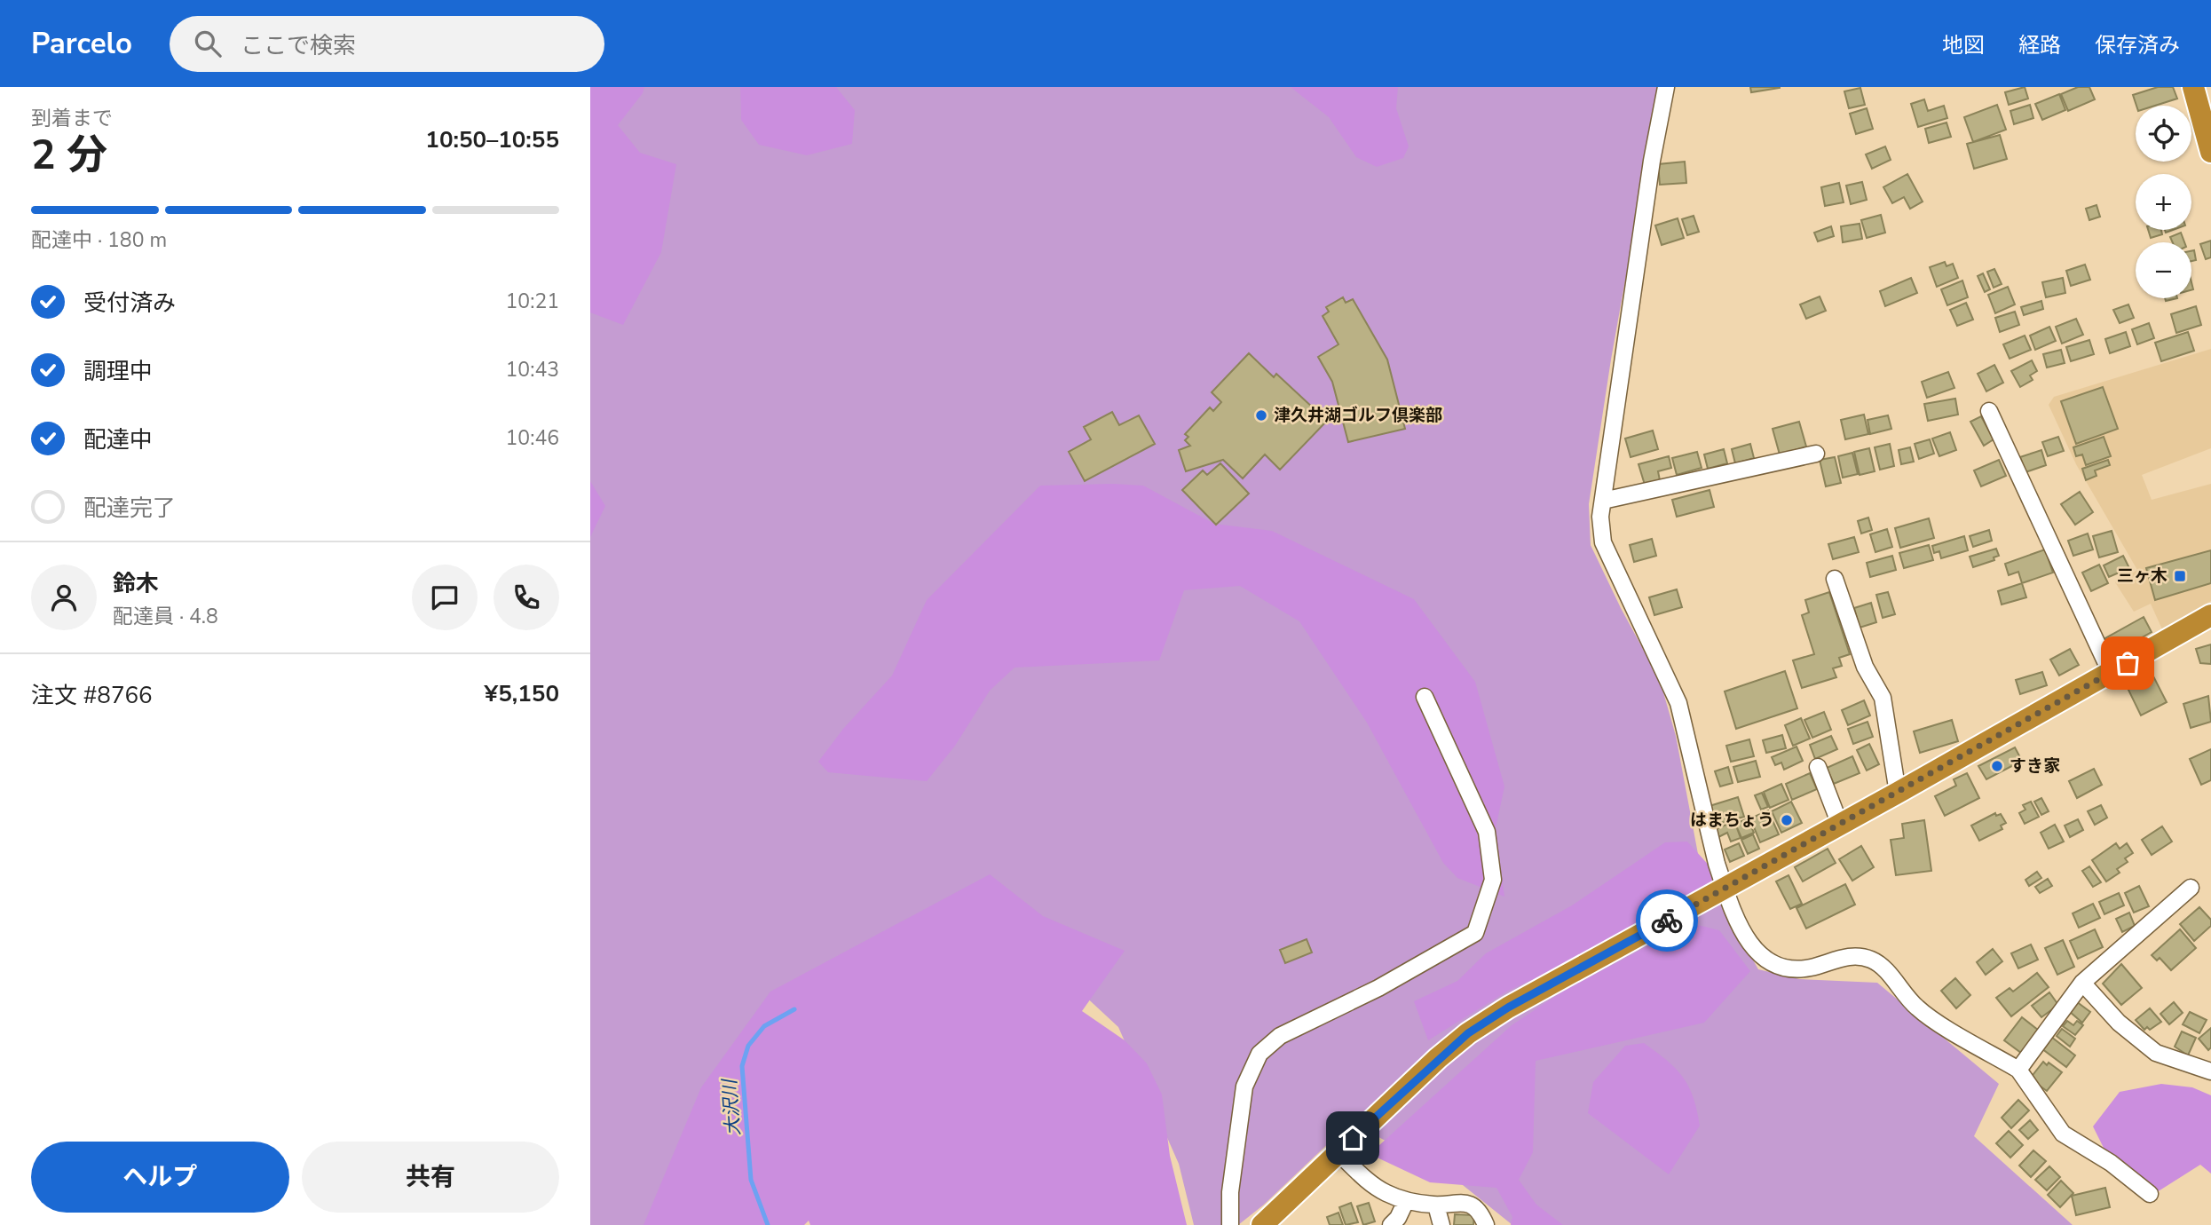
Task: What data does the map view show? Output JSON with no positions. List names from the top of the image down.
{
  "water": ["大沢川"],
  "places": {
    "other": ["津久井湖ゴルフ倶楽部", "すき家", "はまちょう"],
    "transit": ["三ヶ木"]
  },
  "page": {
    "header": "Parcelo",
    "search": "ここで検索",
    "nav": ["地図", "経路", "保存済み"],
    "heading": ["2 分", "到着まで", "10:50–10:55"],
    "panel": [
      "鈴木",
      "配達員 · 4.8",
      "注文 #8766",
      "¥5,150"
    ],
    "map_buttons": ["+", "−"],
    "bar": "配達中 · 180 m",
    "list": [
      ["受付済み", "10:21"],
      ["調理中", "10:43"],
      ["配達中", "10:46"],
      "配達完了"
    ],
    "buttons": ["ヘルプ", "共有"]
  }
}
